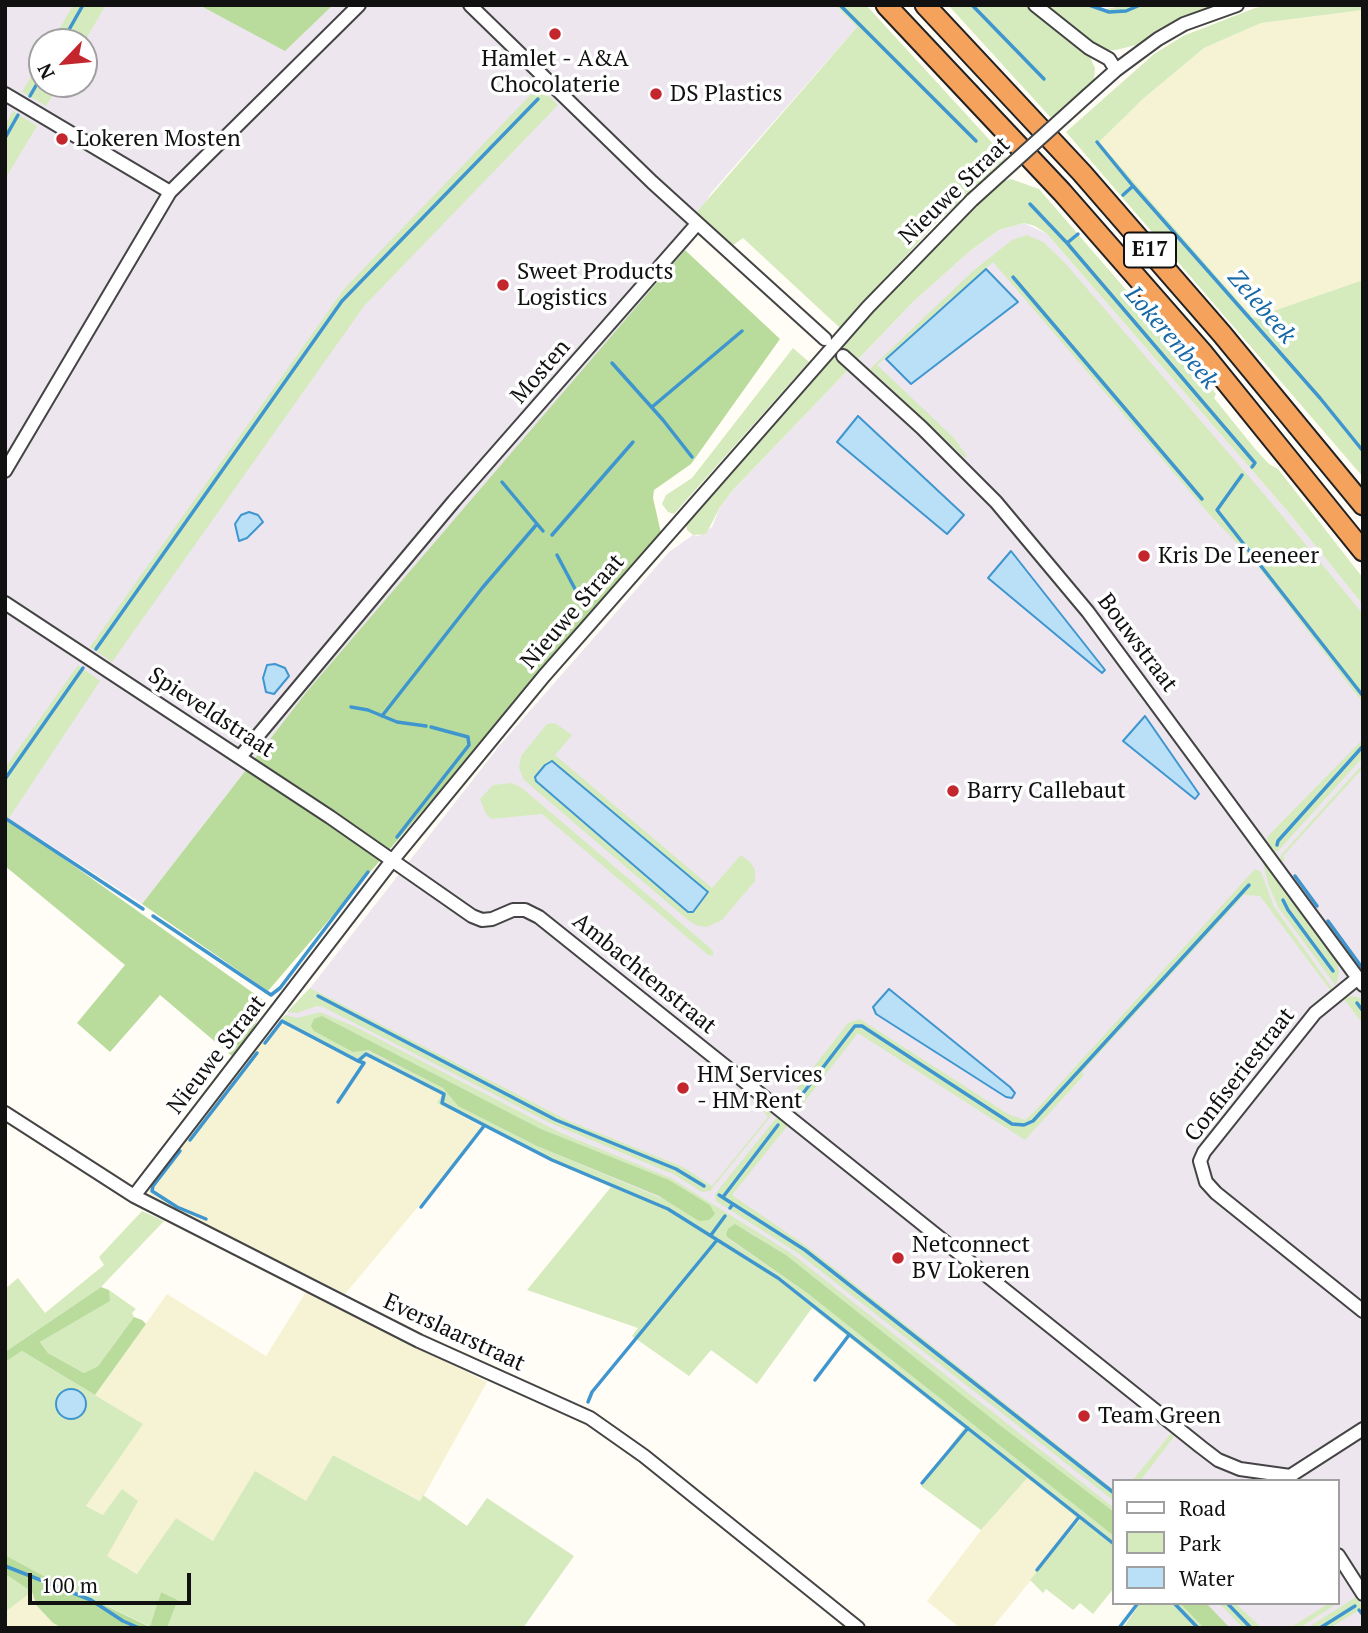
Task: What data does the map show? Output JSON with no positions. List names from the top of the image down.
{
  "streets": {
    "highway": ["E17"],
    "street": [
      "Nieuwe Straat",
      "Mosten",
      "Bouwstraat",
      "Spieveldstraat",
      "Ambachtenstraat",
      "Confiseriestraat",
      "Everslaarstraat"
    ]
  },
  "crossings": [
    ["Nieuwe Straat", "Spieveldstraat"],
    ["Nieuwe Straat", "Ambachtenstraat"],
    ["Nieuwe Straat", "Everslaarstraat"],
    ["Mosten", "Spieveldstraat"],
    ["Bouwstraat", "Confiseriestraat"],
    ["Spieveldstraat", "Ambachtenstraat"]
  ],
  "water": ["Zelebeek", "Lokerenbeek"],
  "places": [
    "Hamlet - A&A Chocolaterie",
    "DS Plastics",
    "Lokeren Mosten",
    "Sweet Products Logistics",
    "Kris De Leeneer",
    "Barry Callebaut",
    "HM Services - HM Rent",
    "Netconnect BV Lokeren",
    "Team Green"
  ],
  "legend": ["Road", "Park", "Water"],
  "scale_bar": "100 m",
  "north": "bottom left"
}
